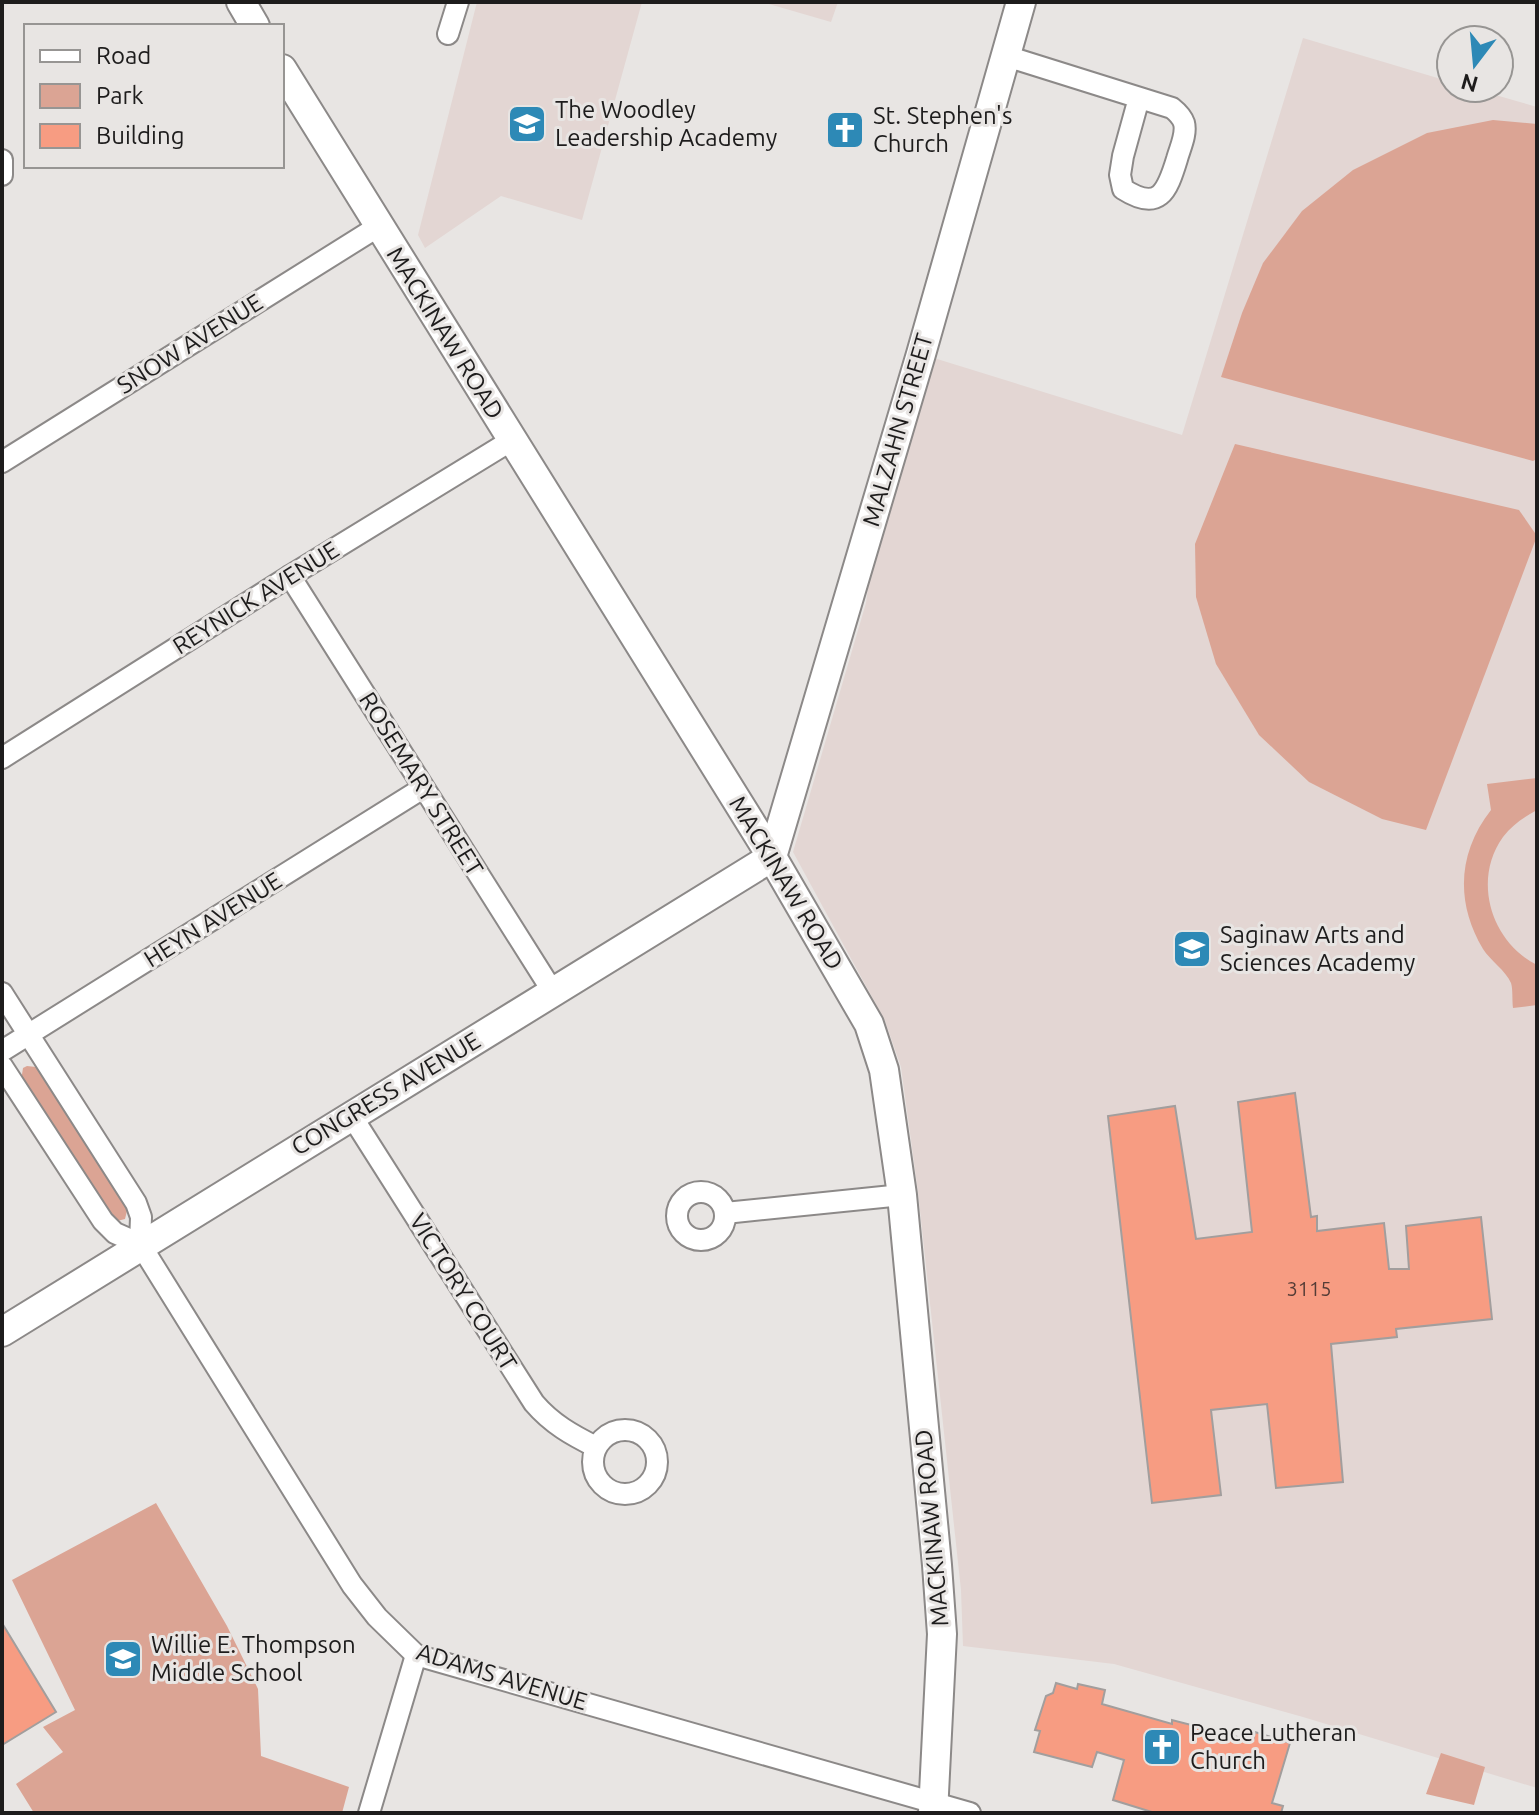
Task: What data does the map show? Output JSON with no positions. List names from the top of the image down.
{
  "streets": {
    "street": [
      "MACKINAW ROAD",
      "SNOW AVENUE",
      "MALZAHN STREET",
      "REYNICK AVENUE",
      "ROSEMARY STREET",
      "HEYN AVENUE",
      "CONGRESS AVENUE",
      "VICTORY COURT",
      "ADAMS AVENUE"
    ]
  },
  "crossings": [
    ["MACKINAW ROAD", "SNOW AVENUE"],
    ["MACKINAW ROAD", "MALZAHN STREET"],
    ["MACKINAW ROAD", "REYNICK AVENUE"],
    ["MACKINAW ROAD", "CONGRESS AVENUE"],
    ["MACKINAW ROAD", "ADAMS AVENUE"],
    ["MALZAHN STREET", "CONGRESS AVENUE"],
    ["REYNICK AVENUE", "ROSEMARY STREET"],
    ["ROSEMARY STREET", "HEYN AVENUE"],
    ["ROSEMARY STREET", "CONGRESS AVENUE"],
    ["CONGRESS AVENUE", "VICTORY COURT"],
    ["CONGRESS AVENUE", "ADAMS AVENUE"]
  ],
  "places": {
    "school or university": ["The Woodley Leadership Academy", "Saginaw Arts and Sciences Academy", "Willie E. Thompson Middle School"],
    "church": ["St. Stephen's Church", "Peace Lutheran Church"]
  },
  "house_numbers": ["3115"],
  "legend": ["Road", "Park", "Building"],
  "north": "bottom"
}
